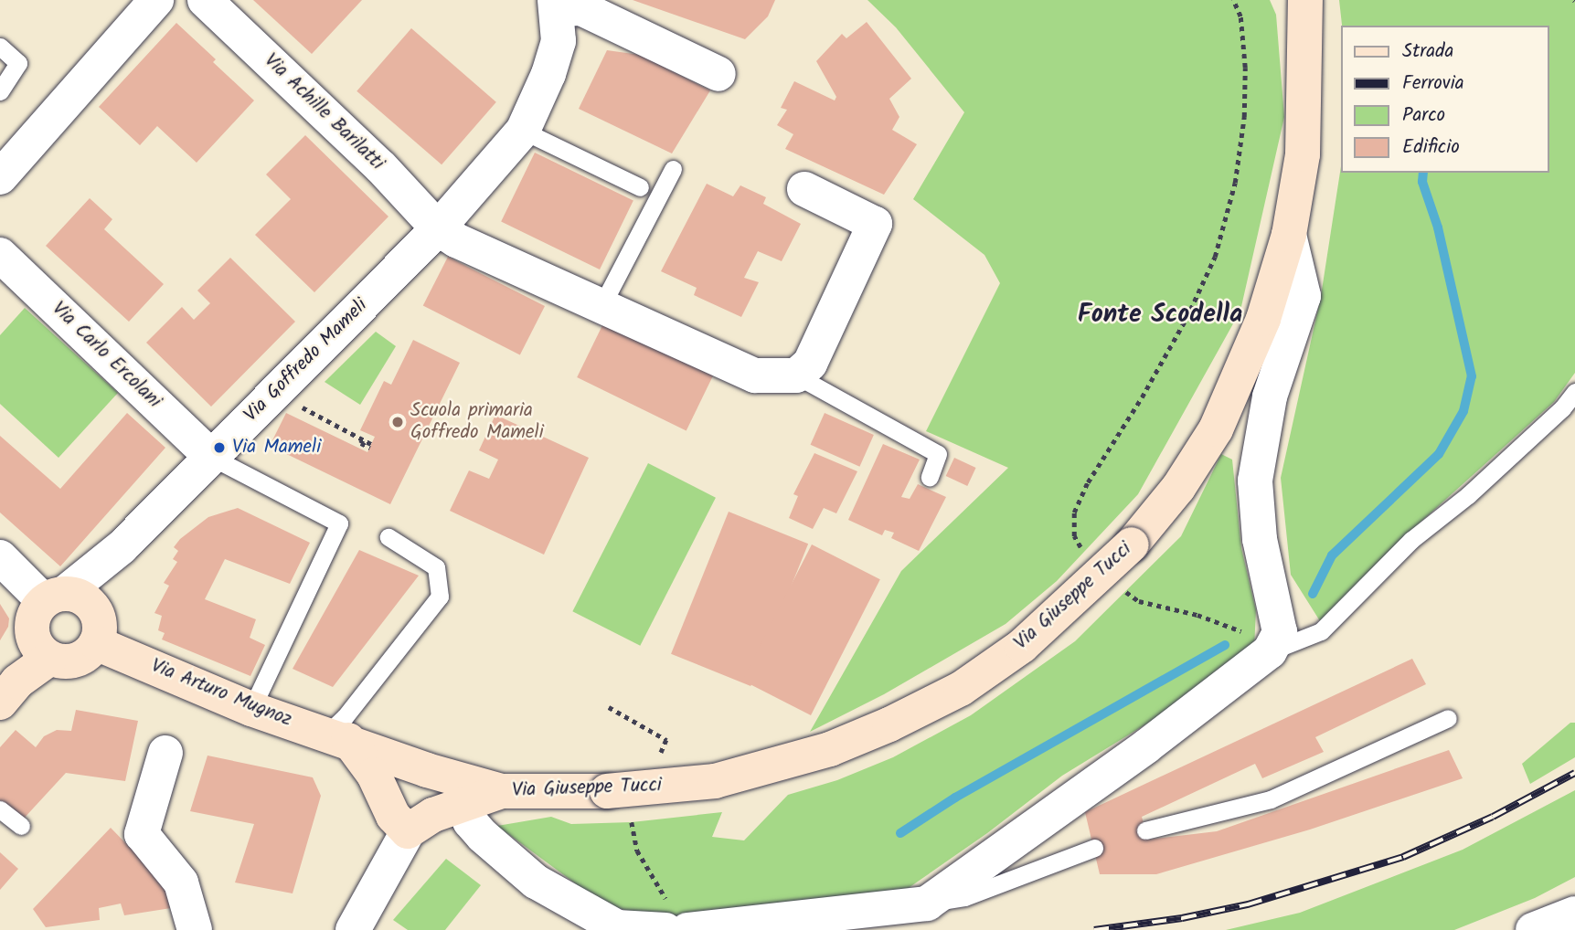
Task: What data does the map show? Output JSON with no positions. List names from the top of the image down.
{
  "streets": {
    "main road": ["Via Giuseppe Tucci", "Via Arturo Mugnoz"],
    "street": ["Via Achille Barilatti", "Via Carlo Ercolani", "Via Goffredo Mameli"]
  },
  "crossings": [
    ["Via Achille Barilatti", "Via Goffredo Mameli"],
    ["Via Carlo Ercolani", "Via Goffredo Mameli"],
    ["Via Goffredo Mameli", "Via Arturo Mugnoz"]
  ],
  "districts": ["Fonte Scodella"],
  "places": ["Scuola primaria Goffredo Mameli", "Via Mameli"],
  "legend": [
    "Strada",
    "Ferrovia",
    "Parco",
    "Edificio"
  ]
}
